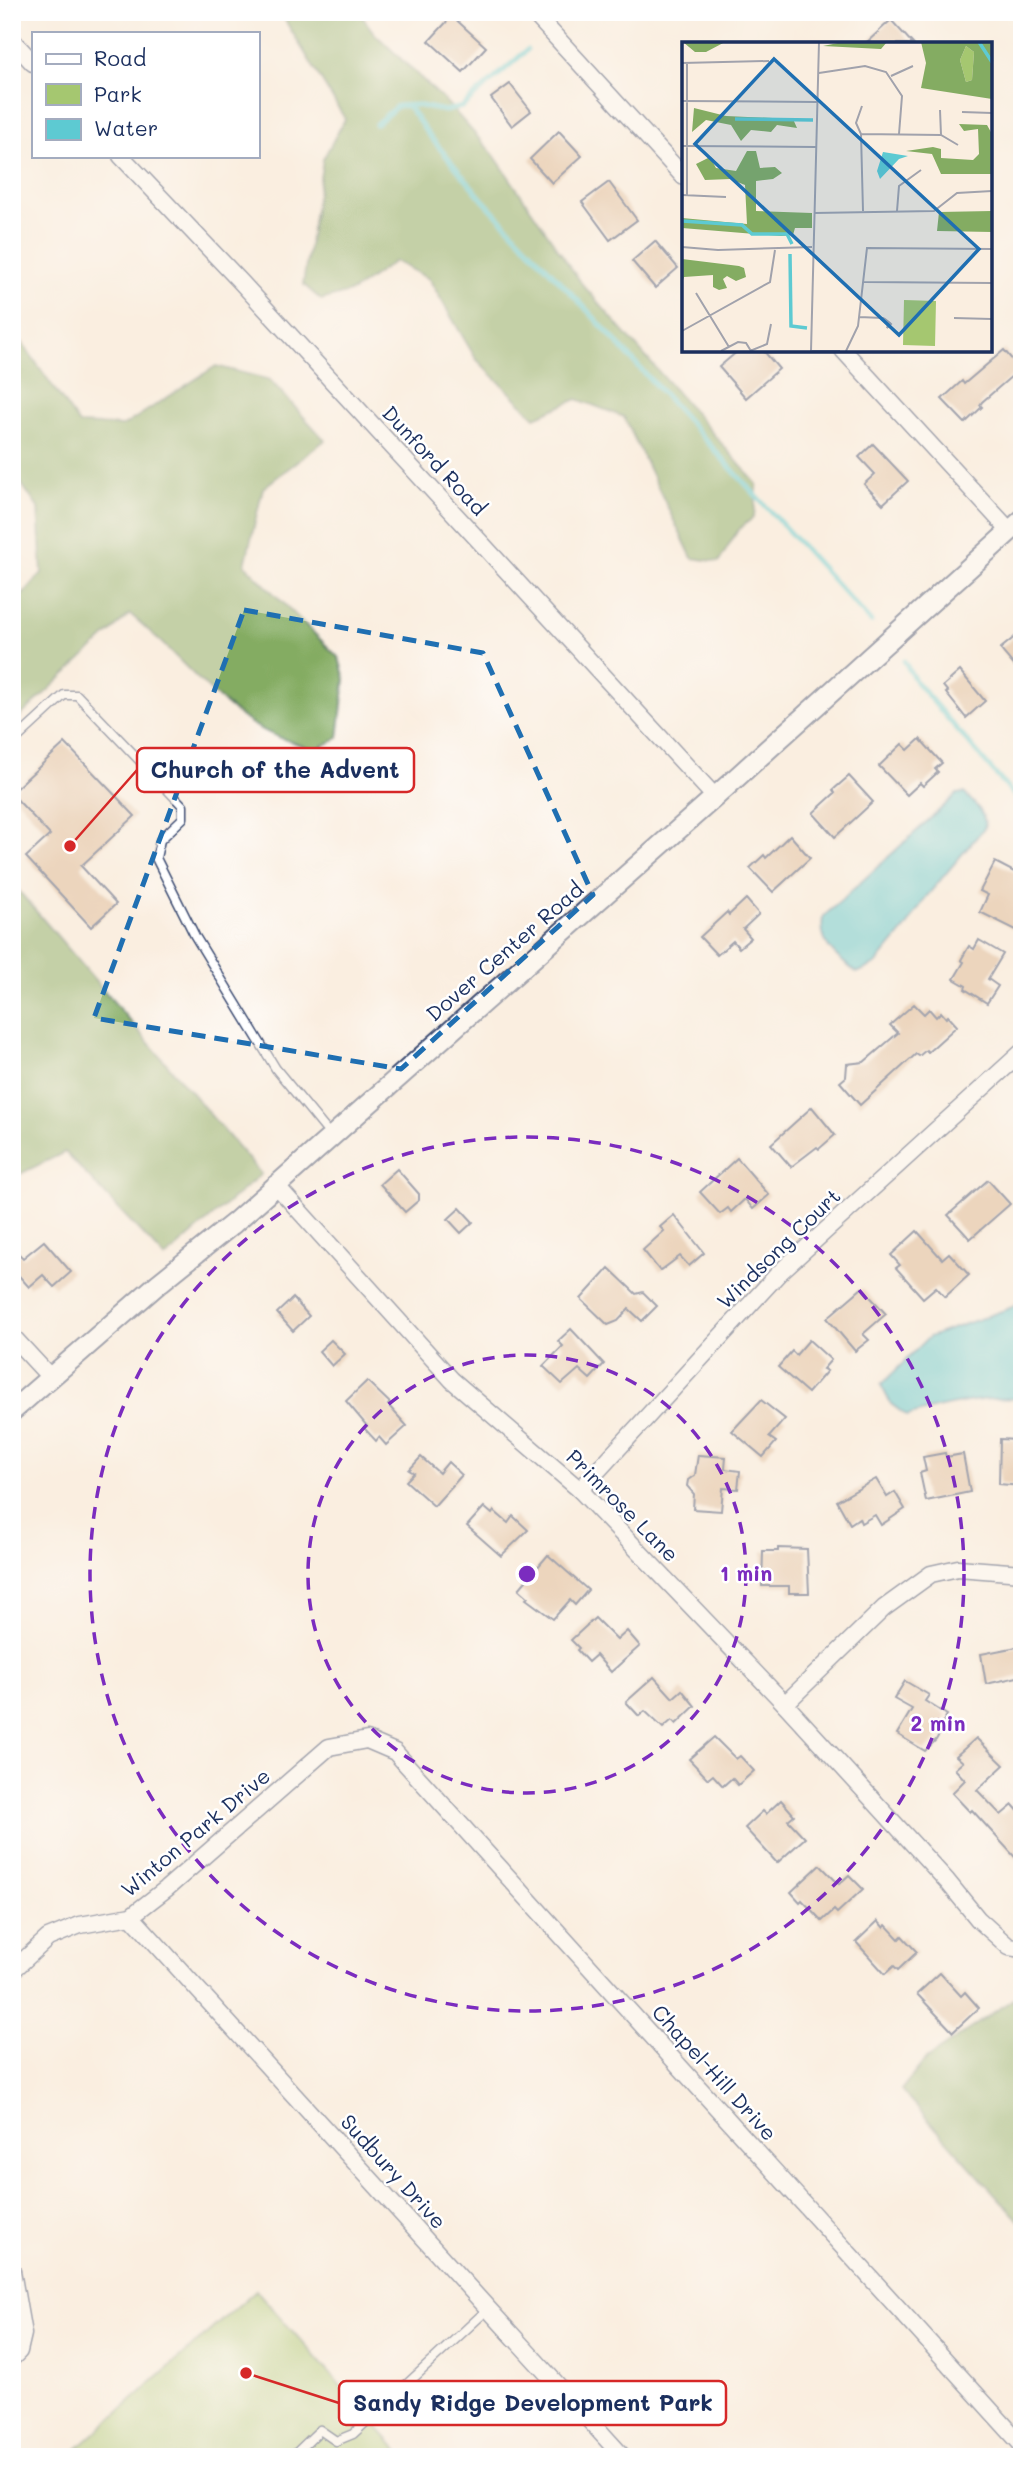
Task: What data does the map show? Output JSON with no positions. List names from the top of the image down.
{
  "streets": {
    "street": [
      "Dunford Road",
      "Dover Center Road",
      "Windsong Court",
      "Primrose Lane",
      "Winton Park Drive",
      "Chapel-Hill Drive",
      "Sudbury Drive"
    ]
  },
  "crossings": [
    ["Dunford Road", "Dover Center Road"],
    ["Dover Center Road", "Primrose Lane"],
    ["Windsong Court", "Primrose Lane"],
    ["Winton Park Drive", "Chapel-Hill Drive"],
    ["Winton Park Drive", "Sudbury Drive"]
  ],
  "places": ["Church of the Advent", "Sandy Ridge Development Park"],
  "legend": ["Road", "Park", "Water"],
  "rings": ["1 min", "2 min"]
}
